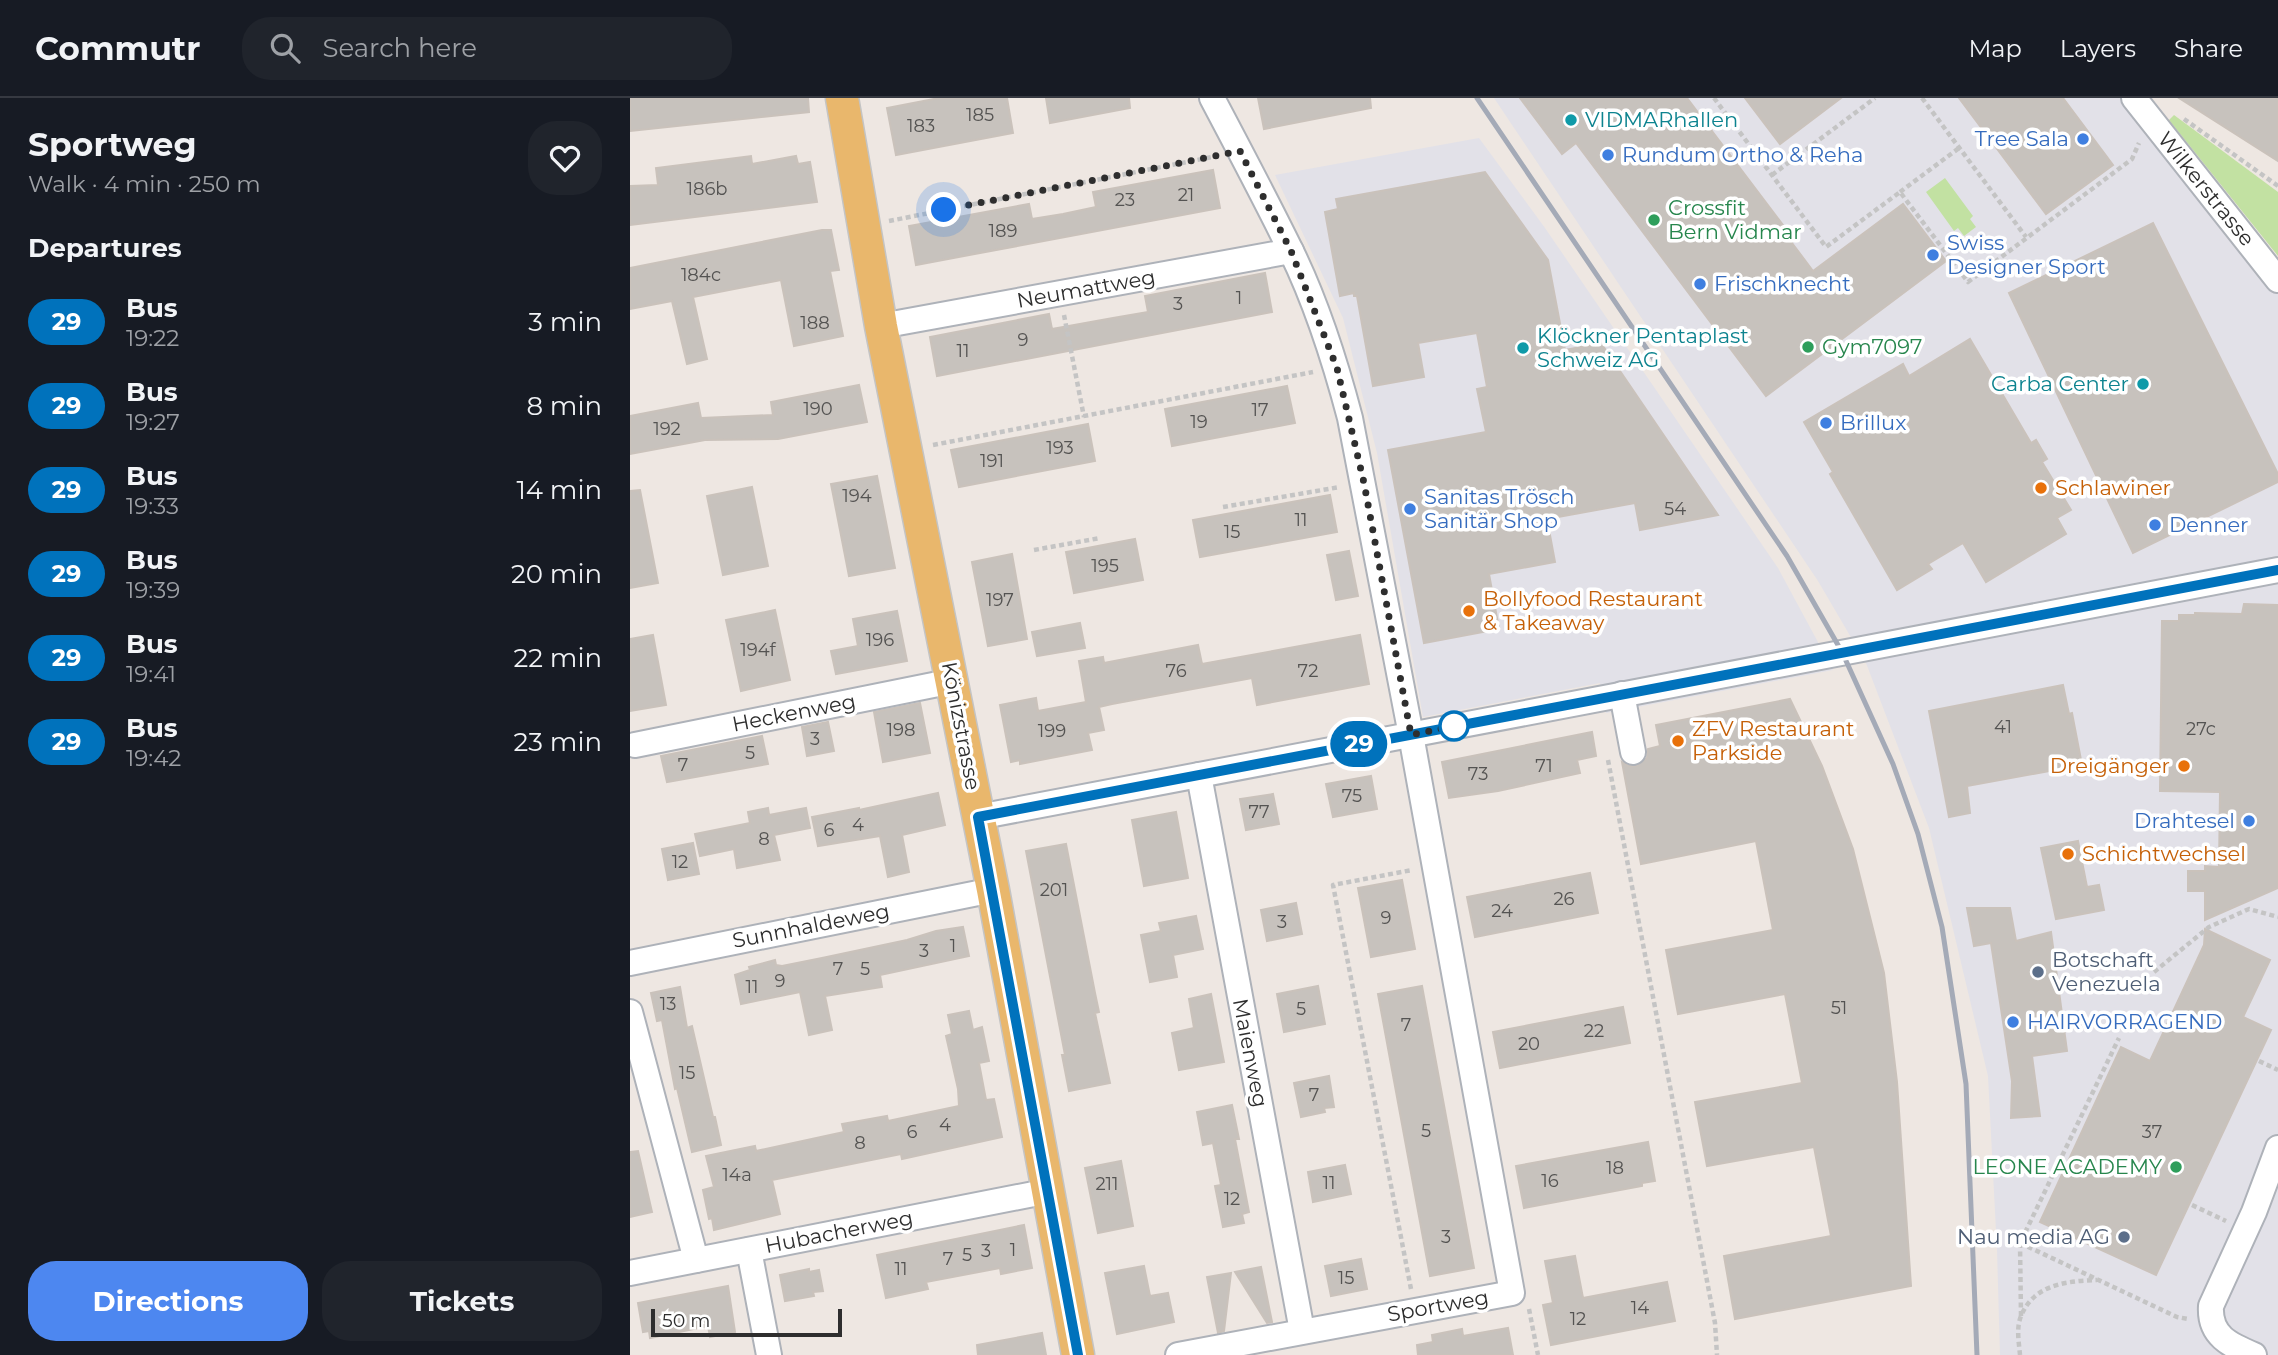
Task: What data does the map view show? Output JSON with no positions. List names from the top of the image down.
{
  "streets": {
    "main road": ["Könizstrasse"],
    "street": [
      "Wilkerstrasse",
      "Neumattweg",
      "Heckenweg",
      "Sunnhaldeweg",
      "Maienweg",
      "Hubacherweg",
      "Sportweg"
    ]
  },
  "crossings": [
    ["Neumattweg", "Könizstrasse"],
    ["Neumattweg", "Sportweg"],
    ["Heckenweg", "Könizstrasse"],
    ["Könizstrasse", "Sunnhaldeweg"],
    ["Könizstrasse", "Hubacherweg"],
    ["Maienweg", "Sportweg"]
  ],
  "places": [
    "VIDMARhallen",
    "Tree Sala",
    "Rundum Ortho & Reha",
    "Crossfit Bern Vidmar",
    "Swiss Designer Sport",
    "Frischknecht",
    "Gym7097",
    "Klöckner Pentaplast Schweiz AG",
    "Carba Center",
    "Brillux",
    "Schlawiner",
    "Sanitas Trösch Sanitär Shop",
    "Denner",
    "Bollyfood Restaurant & Takeaway",
    "ZFV Restaurant Parkside",
    "Dreigänger",
    "Drahtesel",
    "Schichtwechsel",
    "Botschaft Venezuela",
    "HAIRVORRAGEND",
    "LEONE ACADEMY",
    "Nau media AG"
  ],
  "lines": ["bus line 29"],
  "house_numbers": [
    "185",
    "183",
    "186b",
    "21",
    "23",
    "189",
    "184c",
    "1",
    "3",
    "188",
    "9",
    "11",
    "190",
    "17",
    "19",
    "192",
    "193",
    "191",
    "194",
    "54",
    "11",
    "15",
    "195",
    "197",
    "196",
    "194f",
    "76",
    "72",
    "41",
    "27c",
    "198",
    "199",
    "3",
    "5",
    "7",
    "71",
    "73",
    "75",
    "77",
    "4",
    "6",
    "8",
    "12",
    "201",
    "26",
    "24",
    "9",
    "3",
    "1",
    "3",
    "7",
    "5",
    "9",
    "11",
    "13",
    "51",
    "5",
    "7",
    "22",
    "20",
    "15",
    "7",
    "4",
    "5",
    "6",
    "37",
    "8",
    "18",
    "14a",
    "16",
    "11",
    "211",
    "12",
    "3",
    "1",
    "3",
    "5",
    "7",
    "11",
    "15",
    "14",
    "12"
  ],
  "scale_bar": "50 m",
  "page": {
    "header": "Commutr",
    "search": "Search here",
    "nav": ["Map", "Layers", "Share"],
    "heading": [
      ["Sportweg", "Walk · 4 min · 250 m"],
      "Departures"
    ],
    "on_map": "29",
    "list": [
      {
        "mark": "29",
        "name": "Bus",
        "note": "19:22",
        "value": "3 min"
      },
      {
        "mark": "29",
        "name": "Bus",
        "note": "19:27",
        "value": "8 min"
      },
      {
        "mark": "29",
        "name": "Bus",
        "note": "19:33",
        "value": "14 min"
      },
      {
        "mark": "29",
        "name": "Bus",
        "note": "19:39",
        "value": "20 min"
      },
      {
        "mark": "29",
        "name": "Bus",
        "note": "19:41",
        "value": "22 min"
      },
      {
        "mark": "29",
        "name": "Bus",
        "note": "19:42",
        "value": "23 min"
      }
    ],
    "buttons": ["Directions", "Tickets"],
    "scale": "50 m"
  }
}
